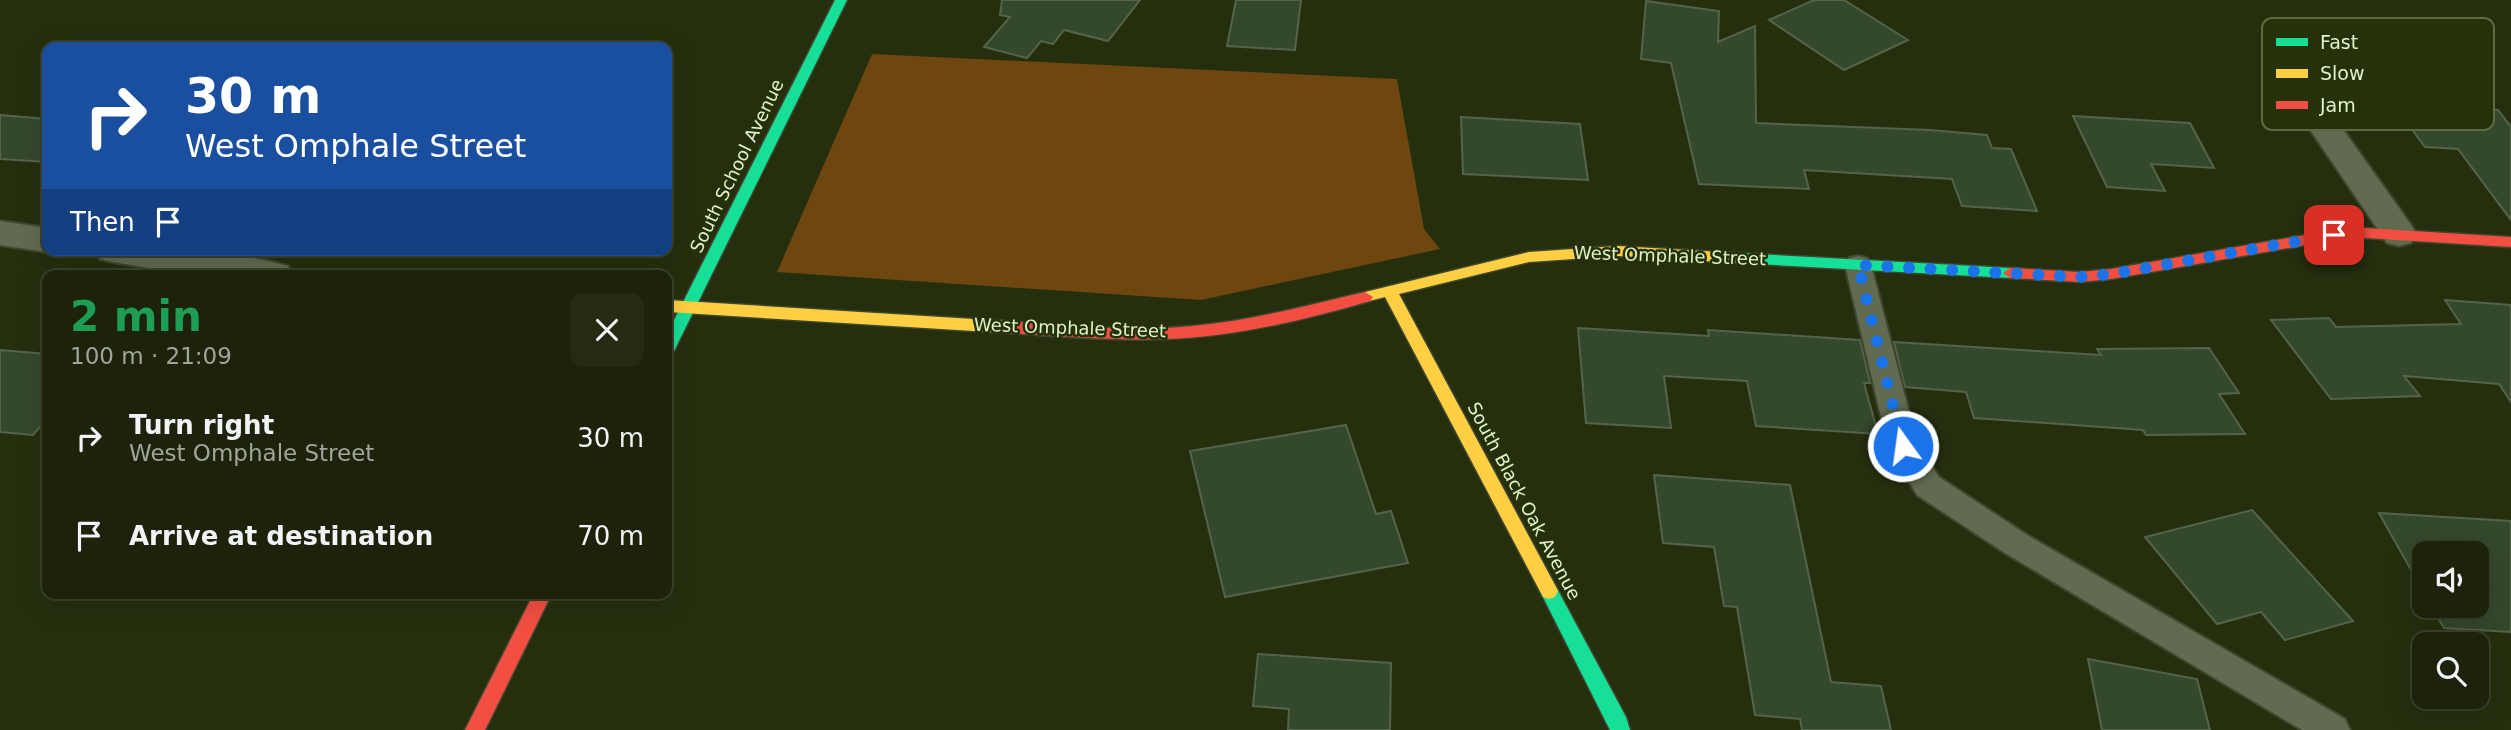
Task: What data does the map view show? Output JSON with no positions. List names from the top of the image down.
{
  "streets": {
    "street": ["South School Avenue", "West Omphale Street", "South Black Oak Avenue"]
  },
  "crossings": [
    ["South School Avenue", "West Omphale Street"],
    ["West Omphale Street", "South Black Oak Avenue"]
  ],
  "legend": ["Fast", "Slow", "Jam"],
  "page": {
    "turn": ["30 m", "West Omphale Street"],
    "then": "Then",
    "heading": ["2 min", "100 m · 21:09"],
    "list": [
      {
        "name": "Turn right",
        "note": "West Omphale Street",
        "value": "30 m"
      },
      {
        "name": "Arrive at destination",
        "value": "70 m"
      }
    ]
  }
}
